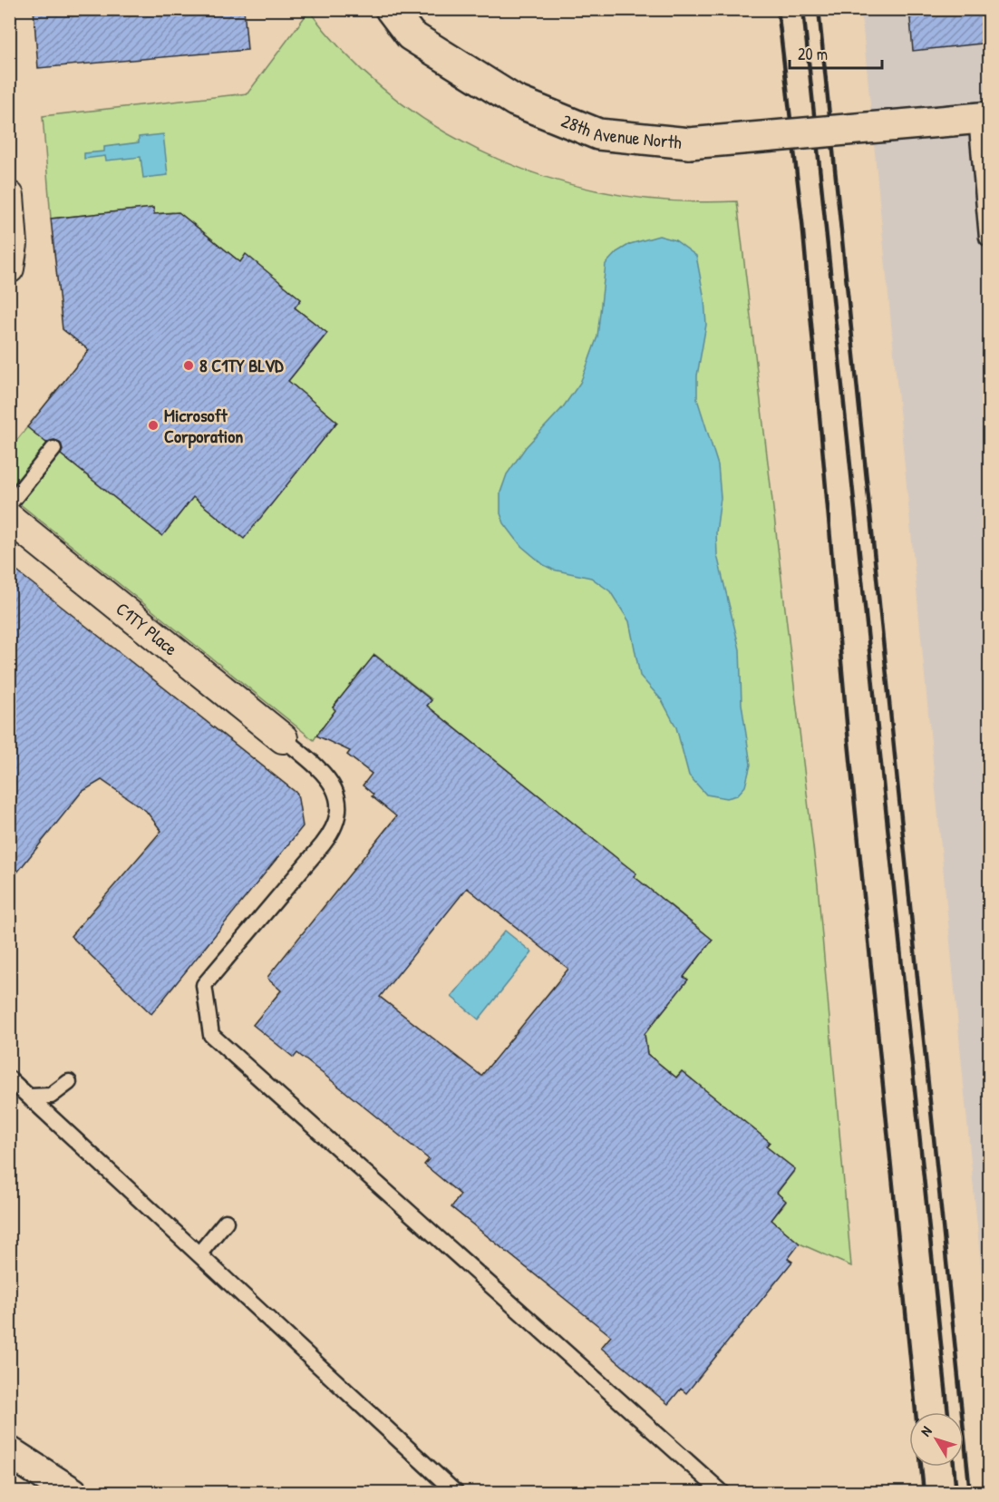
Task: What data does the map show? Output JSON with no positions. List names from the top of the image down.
{
  "streets": {
    "main road": ["28th Avenue North"],
    "street": ["C1TY Place"]
  },
  "places": ["8 C1TY BLVD", "Microsoft Corporation"],
  "scale_bar": "20 m",
  "north": "top left"
}
